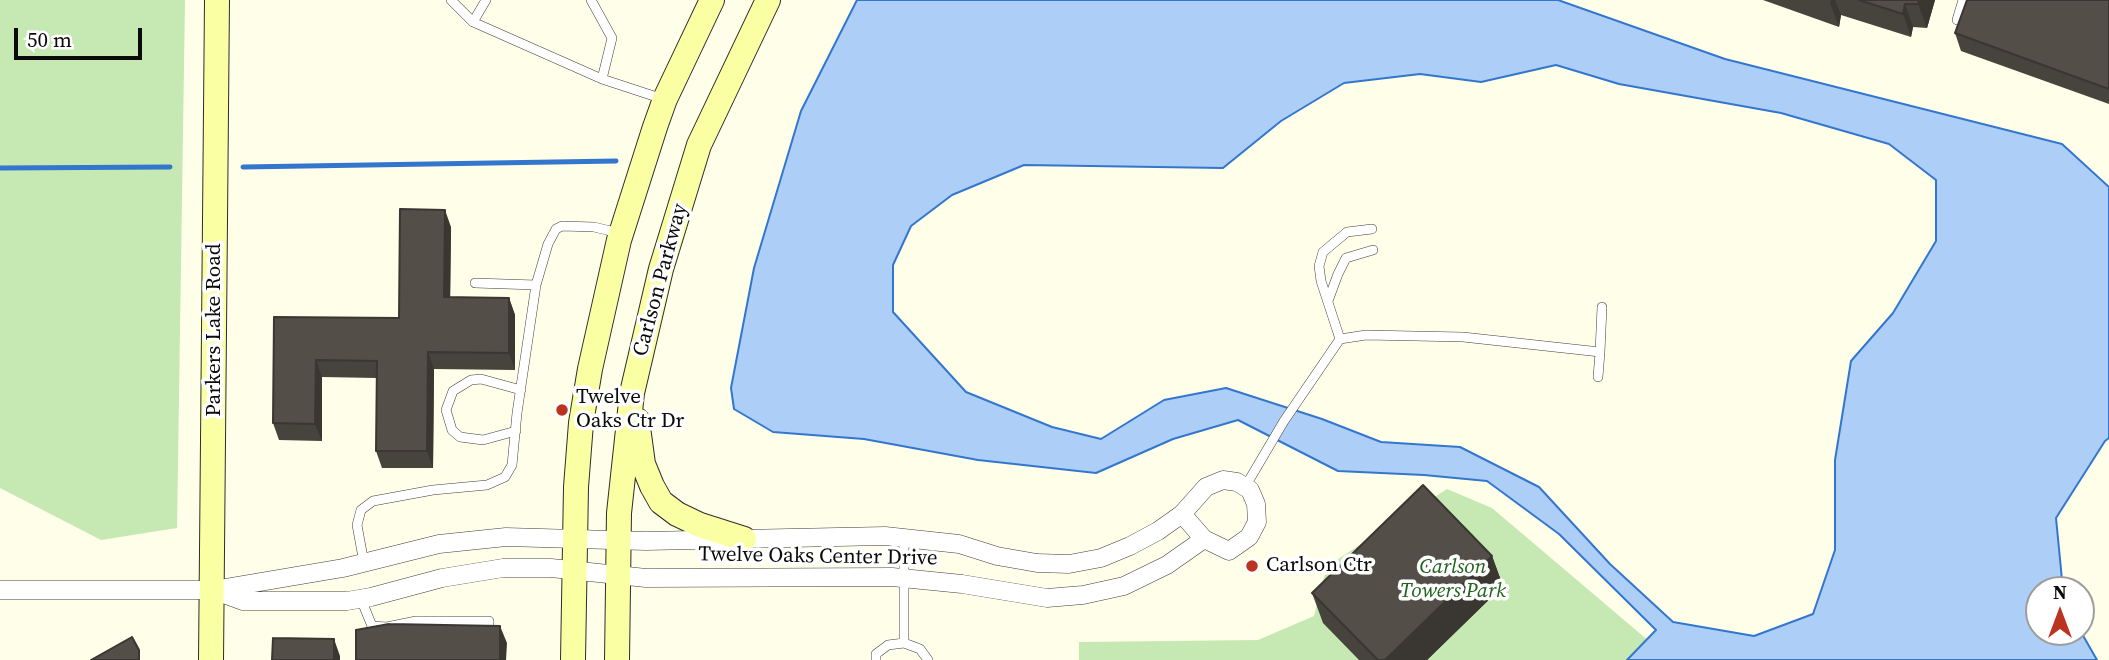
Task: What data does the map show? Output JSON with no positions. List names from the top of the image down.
{
  "streets": {
    "main road": ["Carlson Parkway", "Parkers Lake Road"],
    "street": ["Twelve Oaks Center Drive"]
  },
  "crossings": [
    ["Carlson Parkway", "Twelve Oaks Center Drive"],
    ["Parkers Lake Road", "Twelve Oaks Center Drive"]
  ],
  "parks": ["Carlson Towers Park"],
  "places": ["Twelve Oaks Ctr Dr", "Carlson Ctr"],
  "scale_bar": "50 m",
  "north": "top"
}
